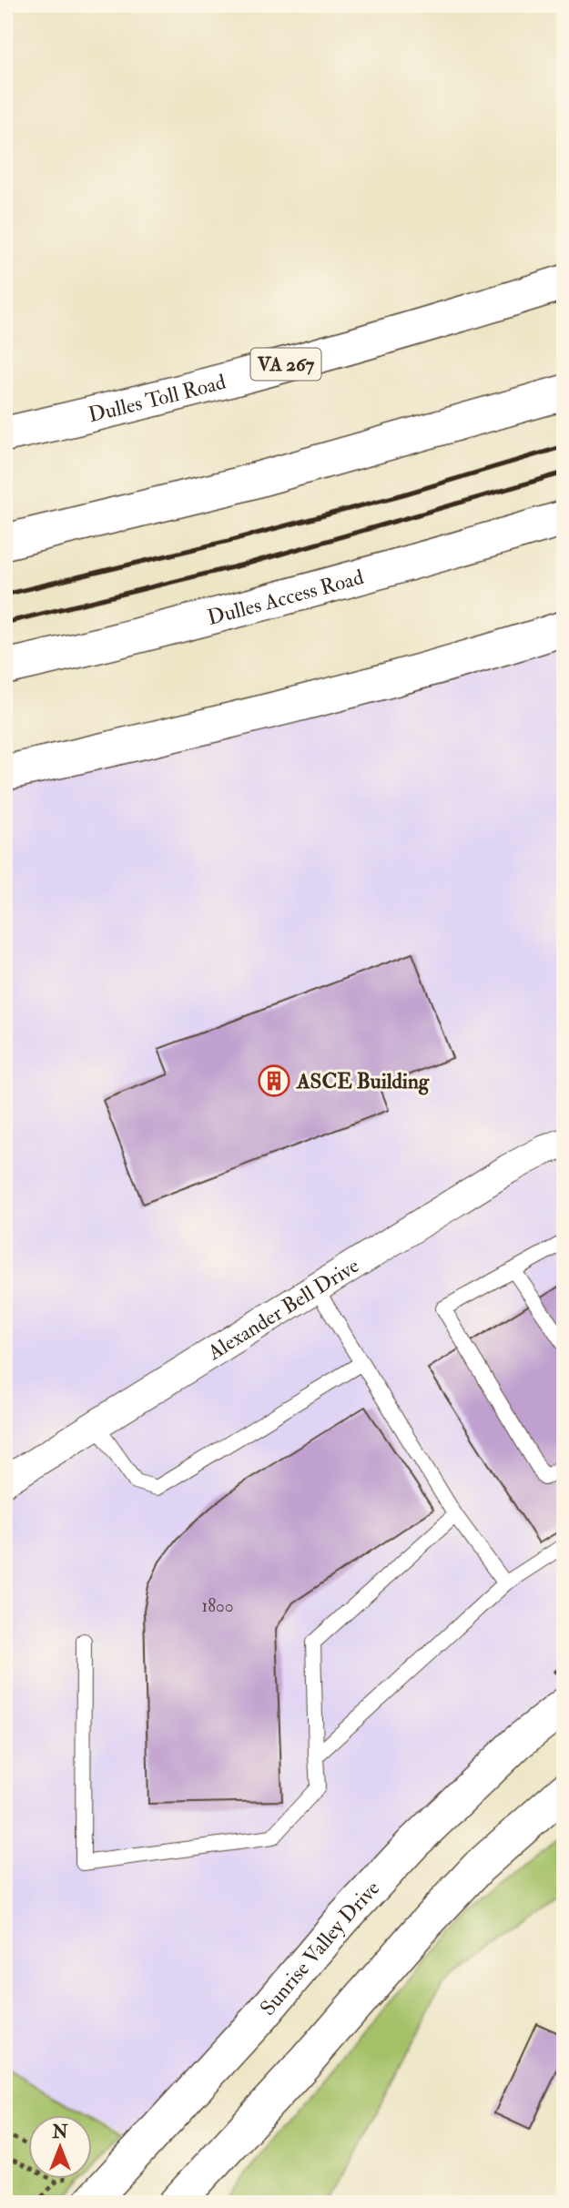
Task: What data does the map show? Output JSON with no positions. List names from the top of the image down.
{
  "streets": {
    "main road": [
      "VA 267",
      "Dulles Toll Road",
      "Dulles Access Road",
      "Sunrise Valley Drive"
    ],
    "street": ["Alexander Bell Drive"]
  },
  "places": {
    "building": ["ASCE Building"]
  },
  "house_numbers": ["1800"],
  "north": "top"
}
